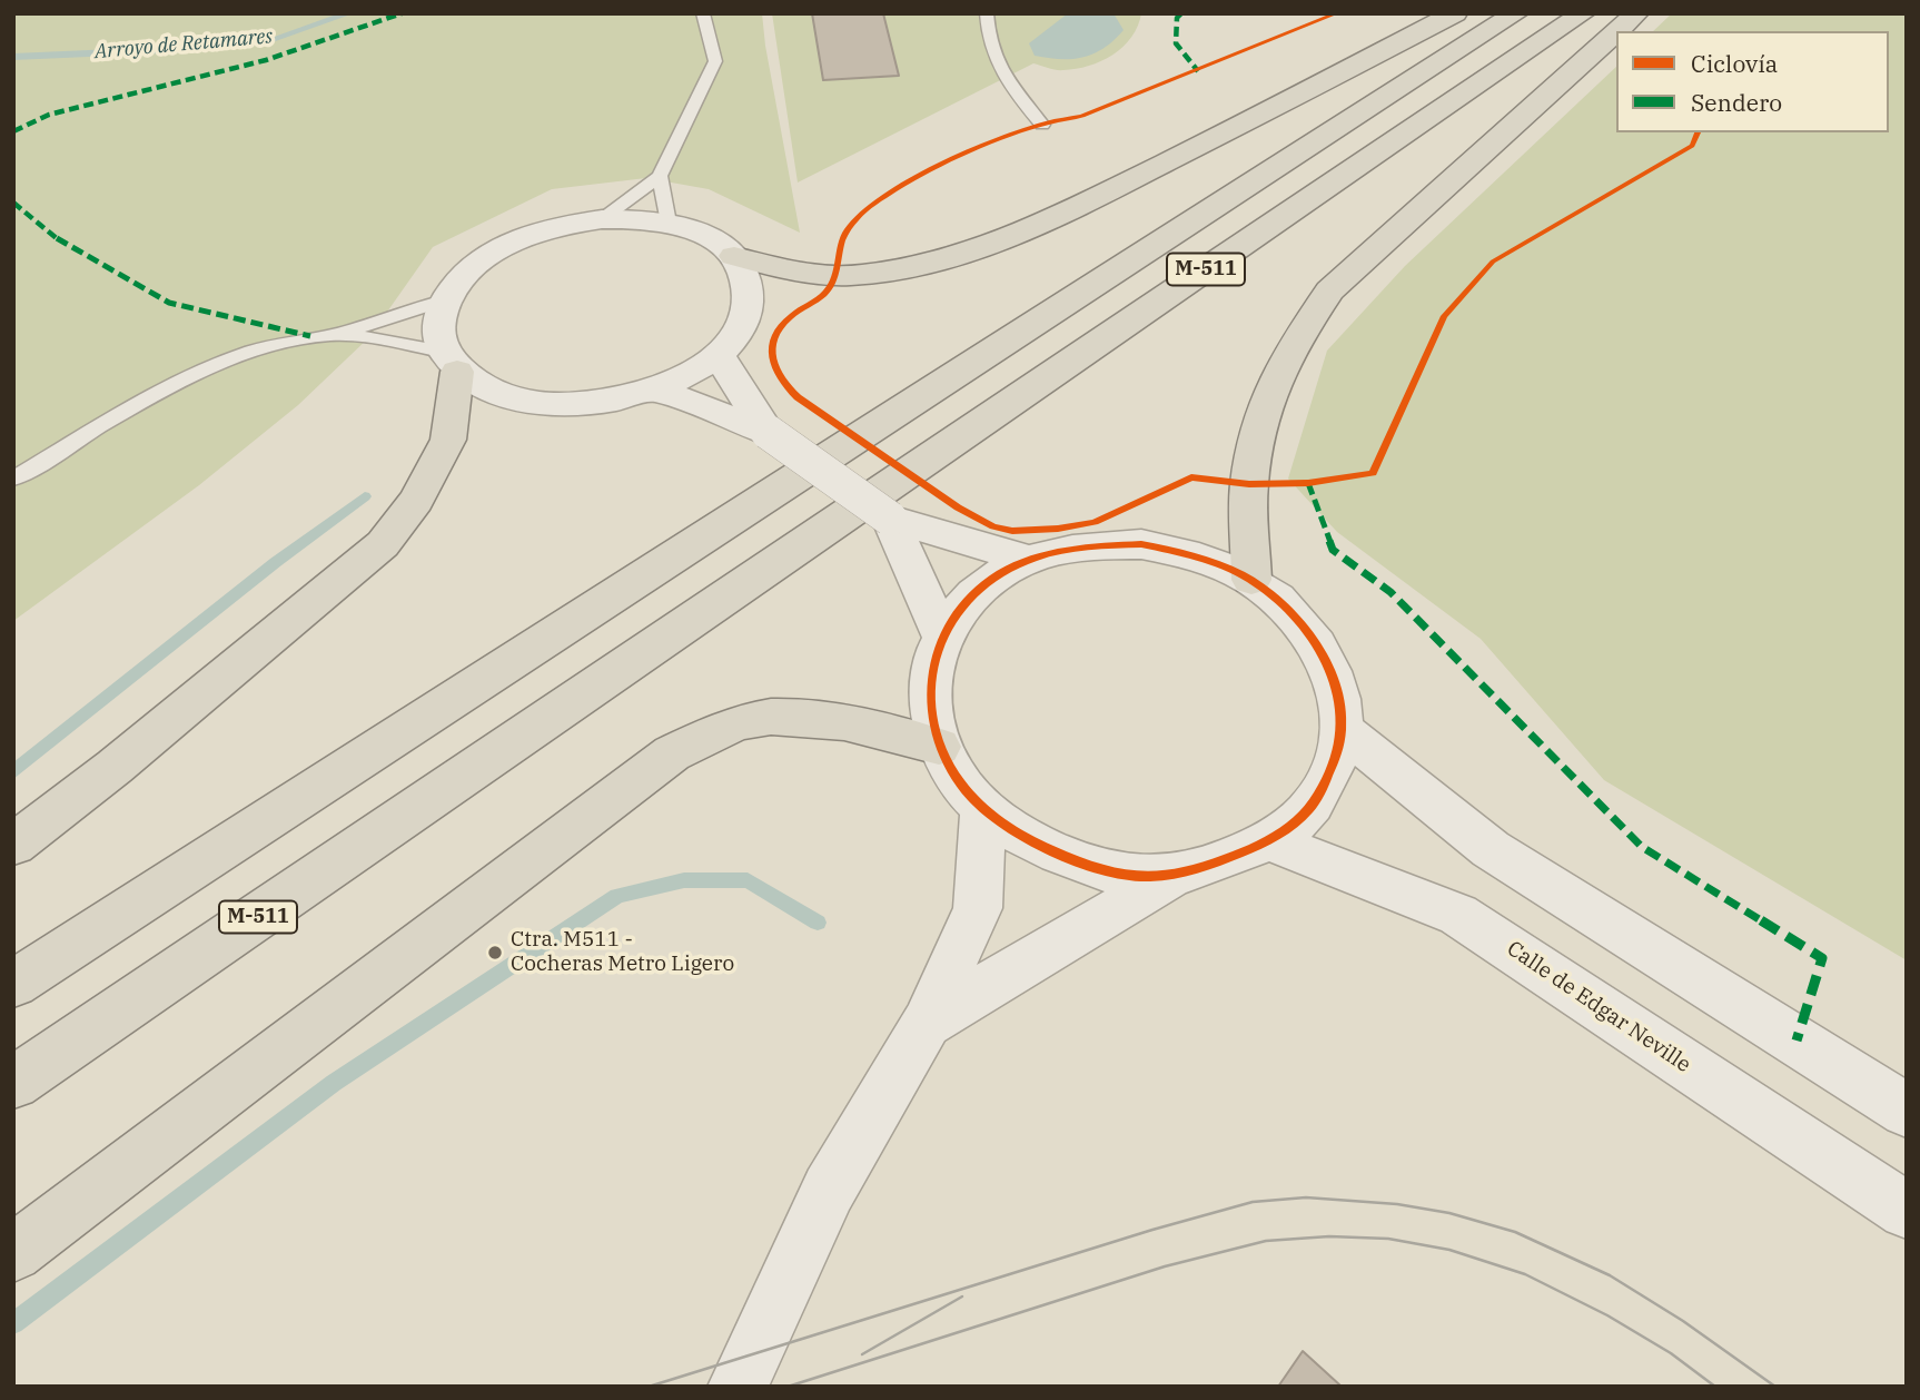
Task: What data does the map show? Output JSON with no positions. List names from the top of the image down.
{
  "streets": {
    "highway": ["M-511"],
    "street": ["Calle de Edgar Neville"]
  },
  "water": ["Arroyo de Retamares"],
  "places": ["Ctra. M511 - Cocheras Metro Ligero"],
  "legend": ["Ciclovía", "Sendero"]
}
